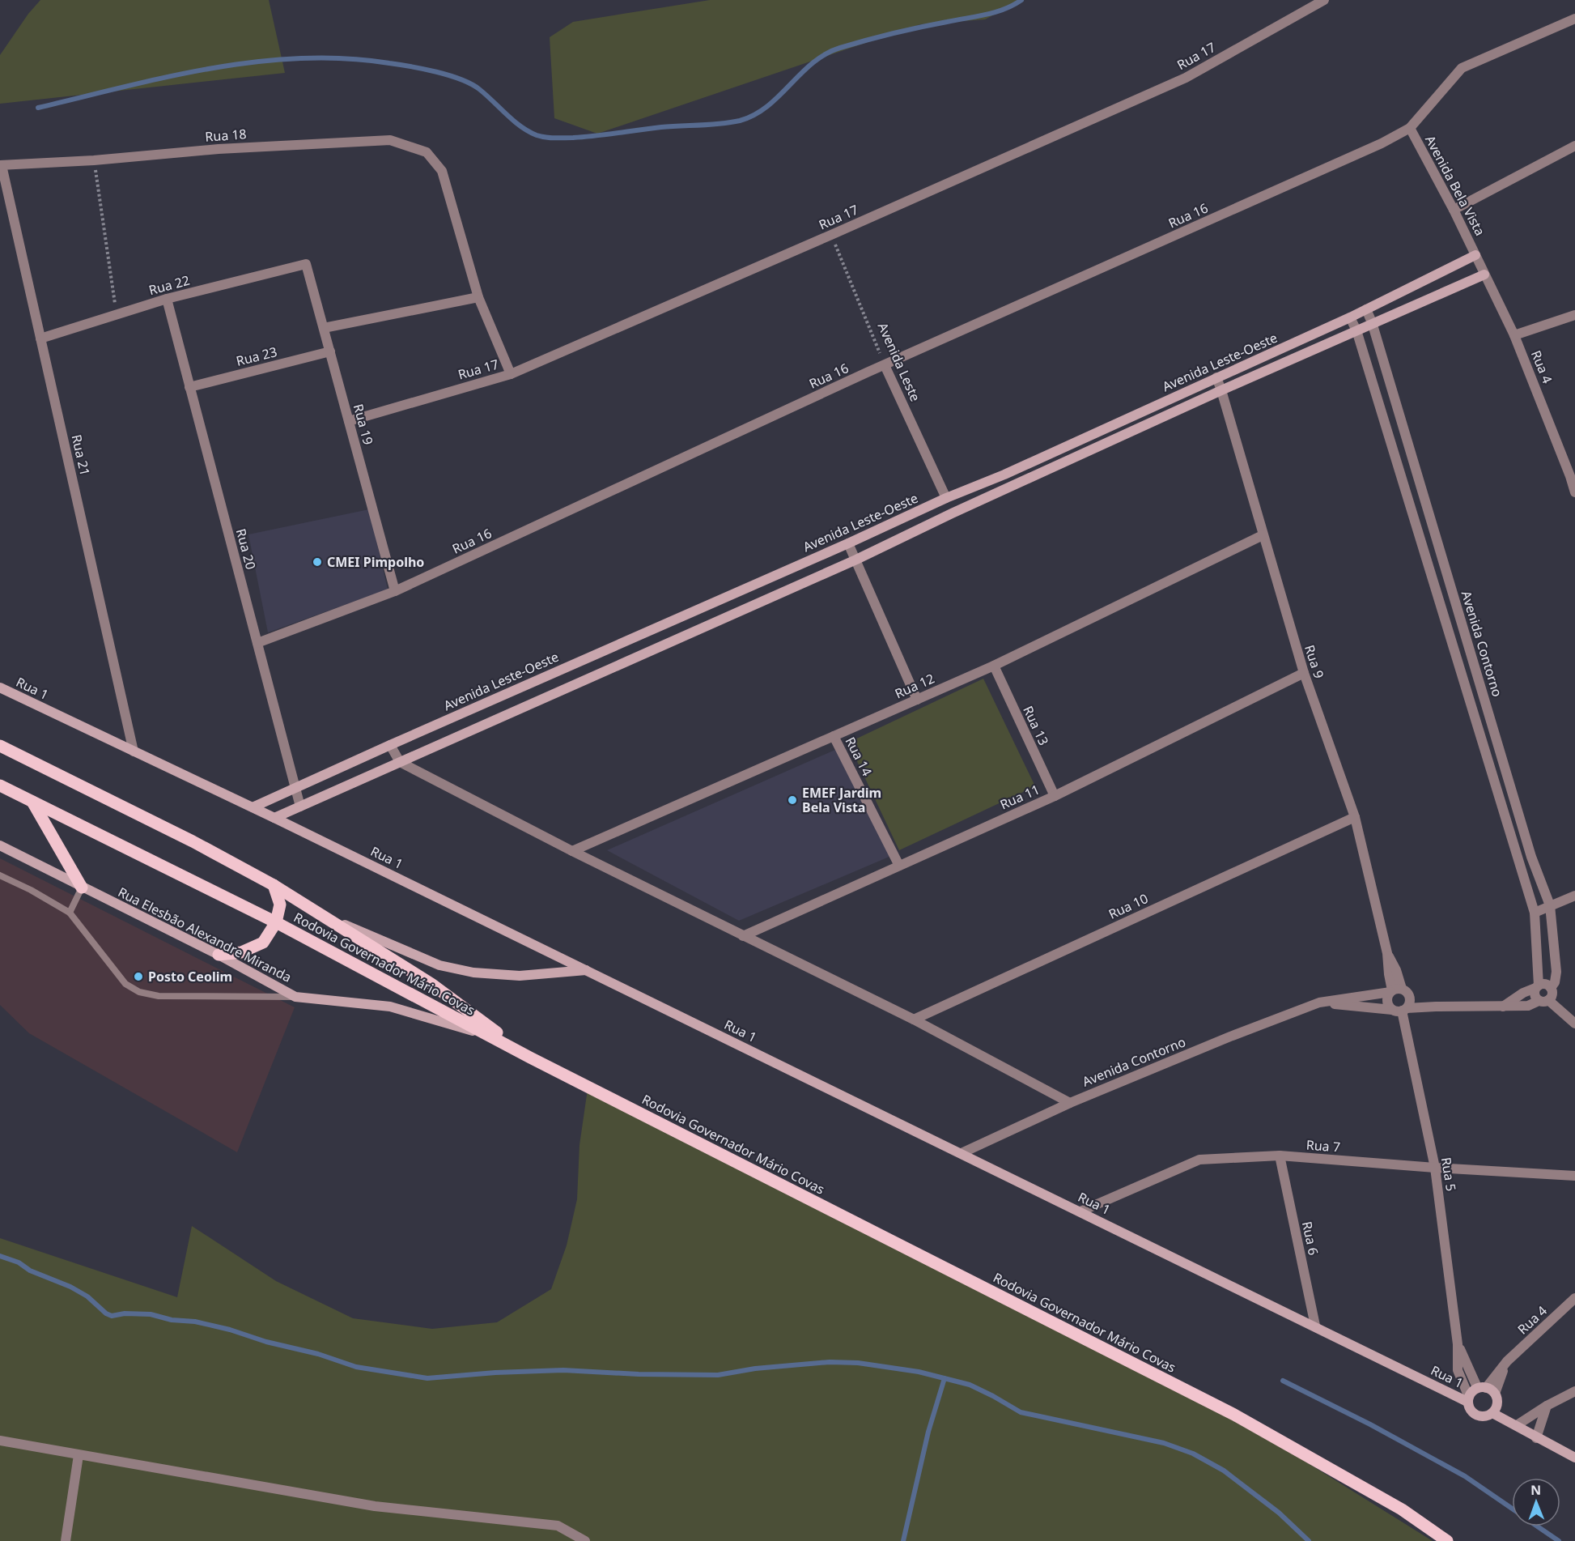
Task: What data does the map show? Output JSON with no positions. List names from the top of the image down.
{
  "streets": {
    "main road": ["Rodovia Governador Mário Covas"],
    "street": [
      "Rua 17",
      "Rua 18",
      "Avenida Bela Vista",
      "Rua 16",
      "Rua 22",
      "Rua 23",
      "Avenida Leste",
      "Avenida Leste-Oeste",
      "Rua 4",
      "Rua 19",
      "Rua 21",
      "Rua 20",
      "Avenida Contorno",
      "Rua 9",
      "Rua 12",
      "Rua 1",
      "Rua 13",
      "Rua 14",
      "Rua 11",
      "Rua 10",
      "Rua Elesbão Alexandre Miranda",
      "Rua 7",
      "Rua 5",
      "Rua 6"
    ]
  },
  "crossings": [
    ["Rua 17", "Avenida Leste"],
    ["Rua 17", "Rua 19"],
    ["Rua 18", "Rua 21"],
    ["Avenida Bela Vista", "Rua 16"],
    ["Avenida Bela Vista", "Avenida Leste-Oeste"],
    ["Avenida Bela Vista", "Rua 4"],
    ["Rua 16", "Avenida Leste"],
    ["Rua 16", "Rua 19"],
    ["Rua 16", "Rua 20"],
    ["Rua 22", "Rua 19"],
    ["Rua 22", "Rua 21"],
    ["Rua 22", "Rua 20"],
    ["Rua 23", "Rua 19"],
    ["Rua 23", "Rua 20"],
    ["Avenida Leste", "Avenida Leste-Oeste"],
    ["Avenida Leste-Oeste", "Rua 4"],
    ["Avenida Leste-Oeste", "Rua 20"],
    ["Avenida Leste-Oeste", "Avenida Contorno"],
    ["Avenida Leste-Oeste", "Rua 9"],
    ["Avenida Leste-Oeste", "Rua 1"],
    ["Rua 4", "Rua 1"],
    ["Rua 4", "Rua 5"],
    ["Rua 21", "Rua 1"],
    ["Avenida Contorno", "Rua 9"],
    ["Avenida Contorno", "Rua 1"],
    ["Avenida Contorno", "Rua 5"],
    ["Rua 9", "Rua 12"],
    ["Rua 9", "Rua 11"],
    ["Rua 9", "Rua 10"],
    ["Rua 12", "Rua 13"],
    ["Rua 12", "Rua 14"],
    ["Rua 1", "Rua 7"],
    ["Rua 1", "Rua 5"],
    ["Rua 1", "Rua 6"],
    ["Rua 13", "Rua 11"],
    ["Rua 14", "Rua 11"],
    ["Rua Elesbão Alexandre Miranda", "Rodovia Governador Mário Covas"],
    ["Rua 7", "Rua 5"],
    ["Rua 7", "Rua 6"]
  ],
  "places": ["CMEI Pimpolho", "EMEF Jardim Bela Vista", "Posto Ceolim"],
  "north": "top"
}
